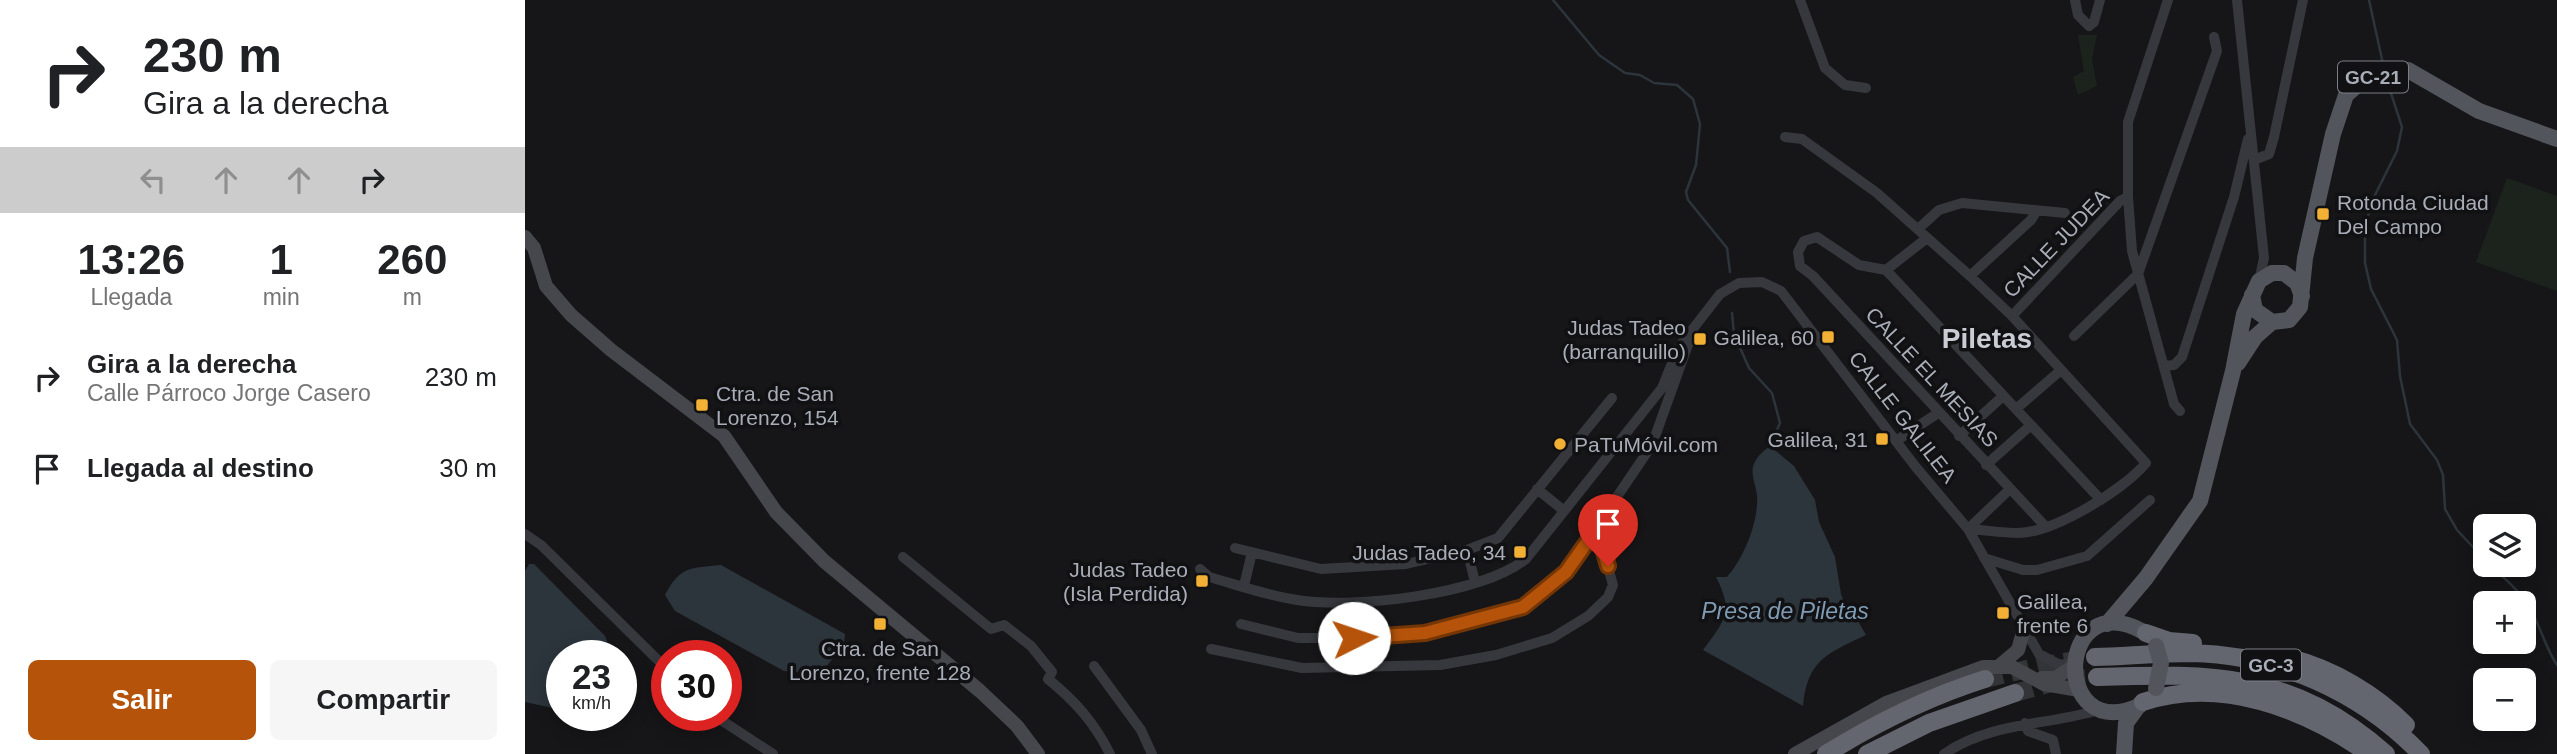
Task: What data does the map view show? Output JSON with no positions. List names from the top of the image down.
{
  "streets": {
    "highway": ["GC-3"],
    "main road": ["GC-21"],
    "street": ["CALLE JUDEA", "CALLE EL MESIAS", "CALLE GALILEA"]
  },
  "districts": ["Piletas"],
  "water": ["Presa de Piletas"],
  "places": {
    "transit": [
      "Rotonda Ciudad Del Campo",
      "Galilea, 60",
      "Judas Tadeo (barranquillo)",
      "Ctra. de San Lorenzo, 154",
      "Galilea, 31",
      "Judas Tadeo, 34",
      "Judas Tadeo (Isla Perdida)",
      "Galilea, frente 6",
      "Ctra. de San Lorenzo, frente 128"
    ],
    "other": ["PaTuMóvil.com"]
  },
  "page": {
    "turn": ["230 m", "Gira a la derecha"],
    "eta": [
      "13:26",
      "Llegada",
      "1",
      "min",
      "260",
      "m"
    ],
    "list": [
      {
        "name": "Gira a la derecha",
        "note": "Calle Párroco Jorge Casero",
        "value": "230 m"
      },
      {
        "name": "Llegada al destino",
        "value": "30 m"
      }
    ],
    "map_buttons": ["+", "−"],
    "speed": "23 km/h",
    "limit": "30",
    "buttons": ["Salir", "Compartir"]
  }
}
